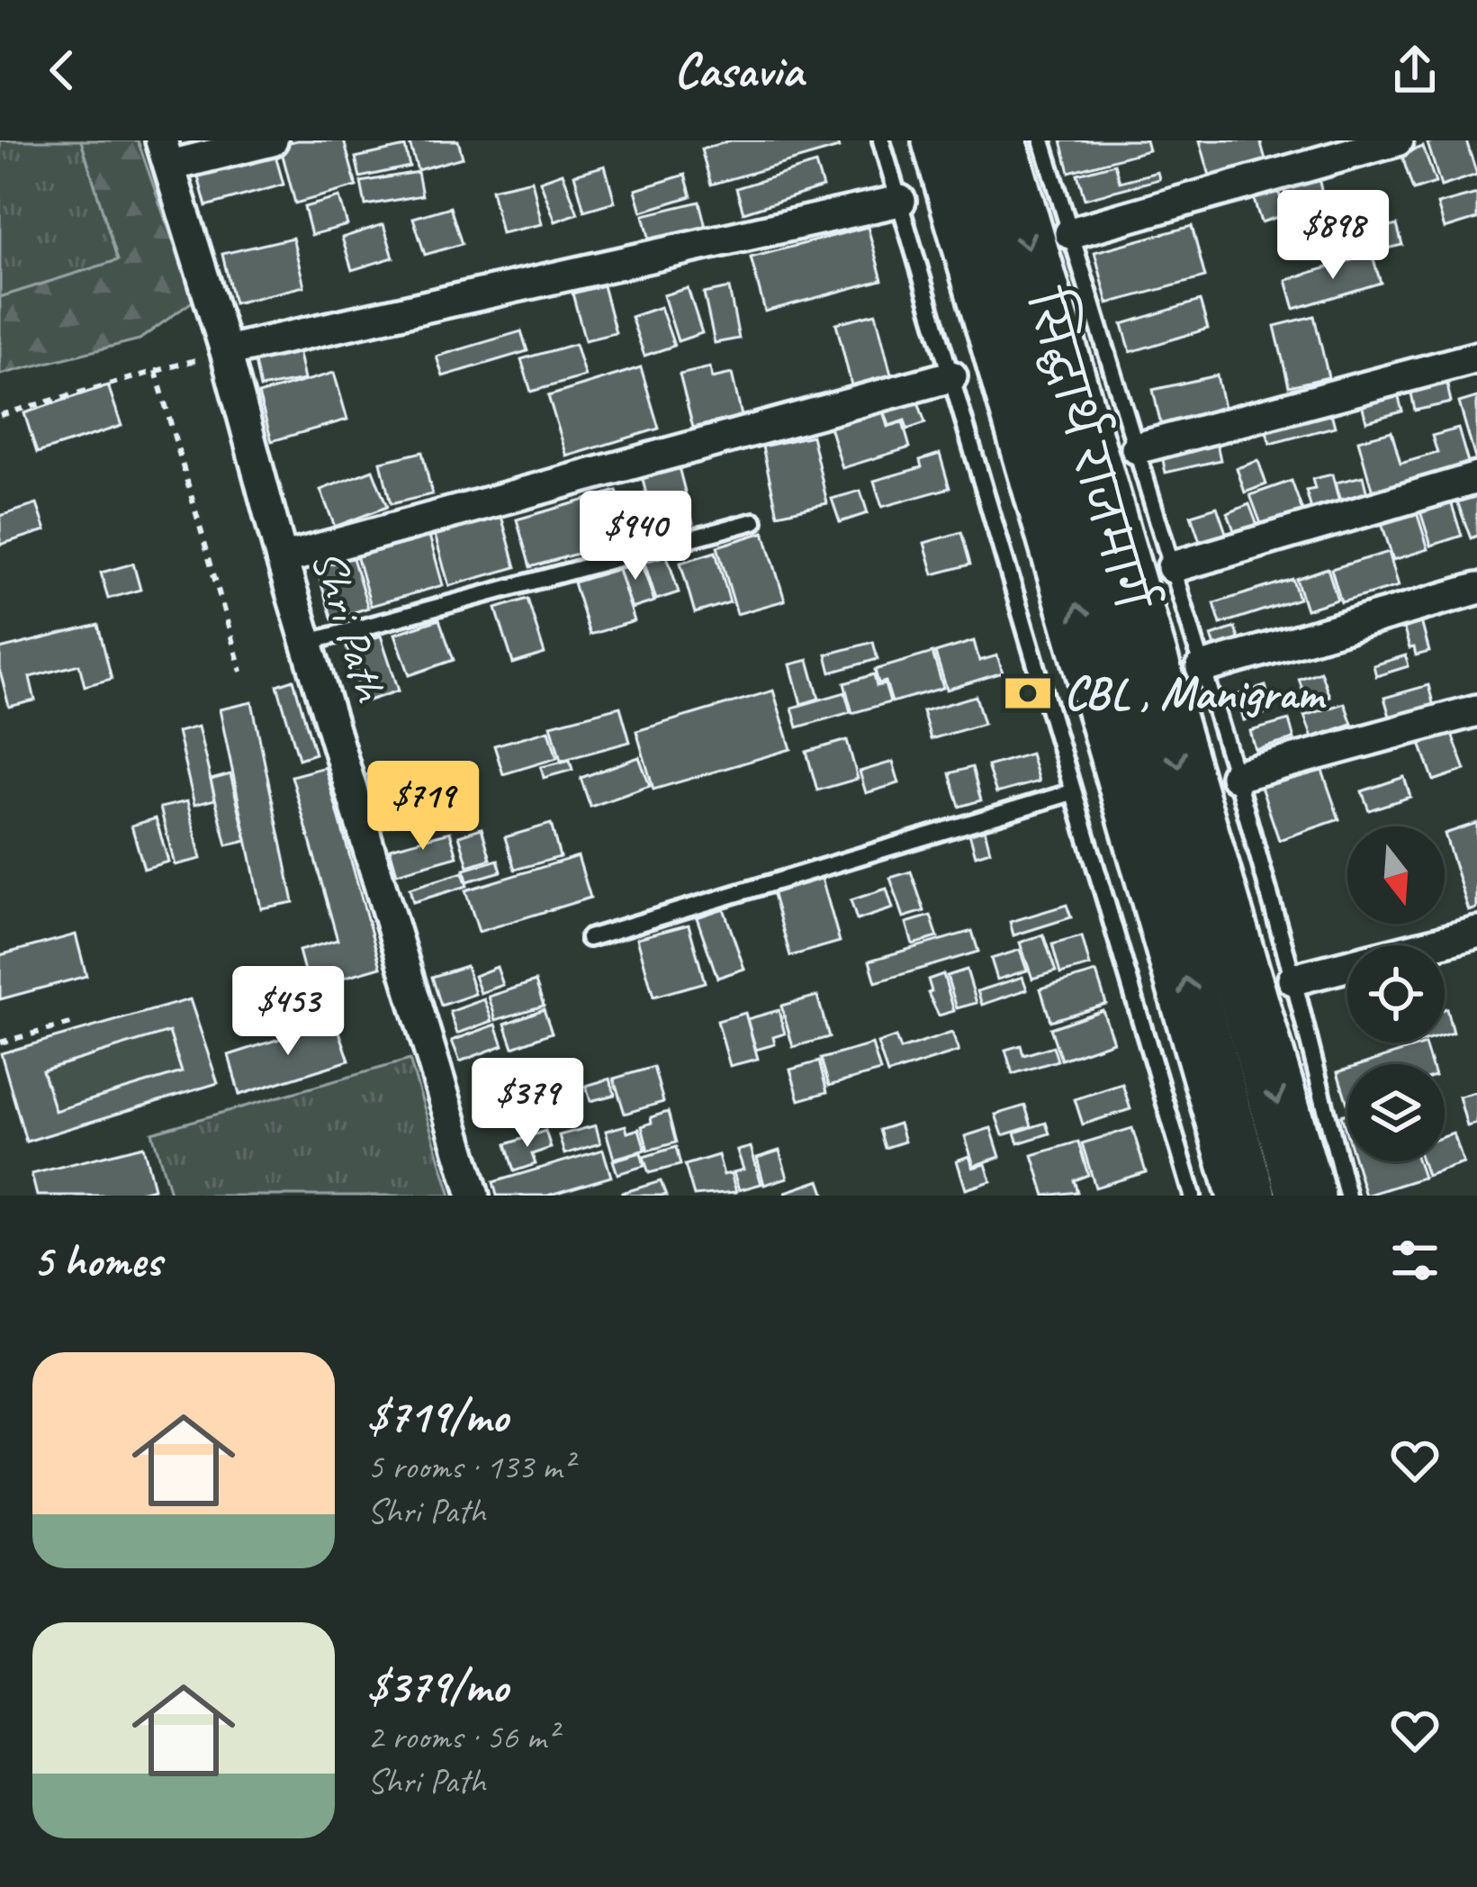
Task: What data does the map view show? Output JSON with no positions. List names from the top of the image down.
{
  "streets": {
    "highway": ["सिद्धार्थ राजमार्ग"],
    "street": ["Shri Path"]
  },
  "places": {
    "bank": ["CBL , Manigram"]
  },
  "north": "bottom",
  "page": {
    "header": "Casavia",
    "price": [
      "$898",
      "$940",
      "$719",
      "$453",
      "$379"
    ],
    "heading": "5 homes",
    "list": [
      {
        "name": "$719/mo",
        "note": "5 rooms · 133 m² · Shri Path"
      },
      {
        "name": "$379/mo",
        "note": "2 rooms · 56 m² · Shri Path"
      }
    ]
  }
}
